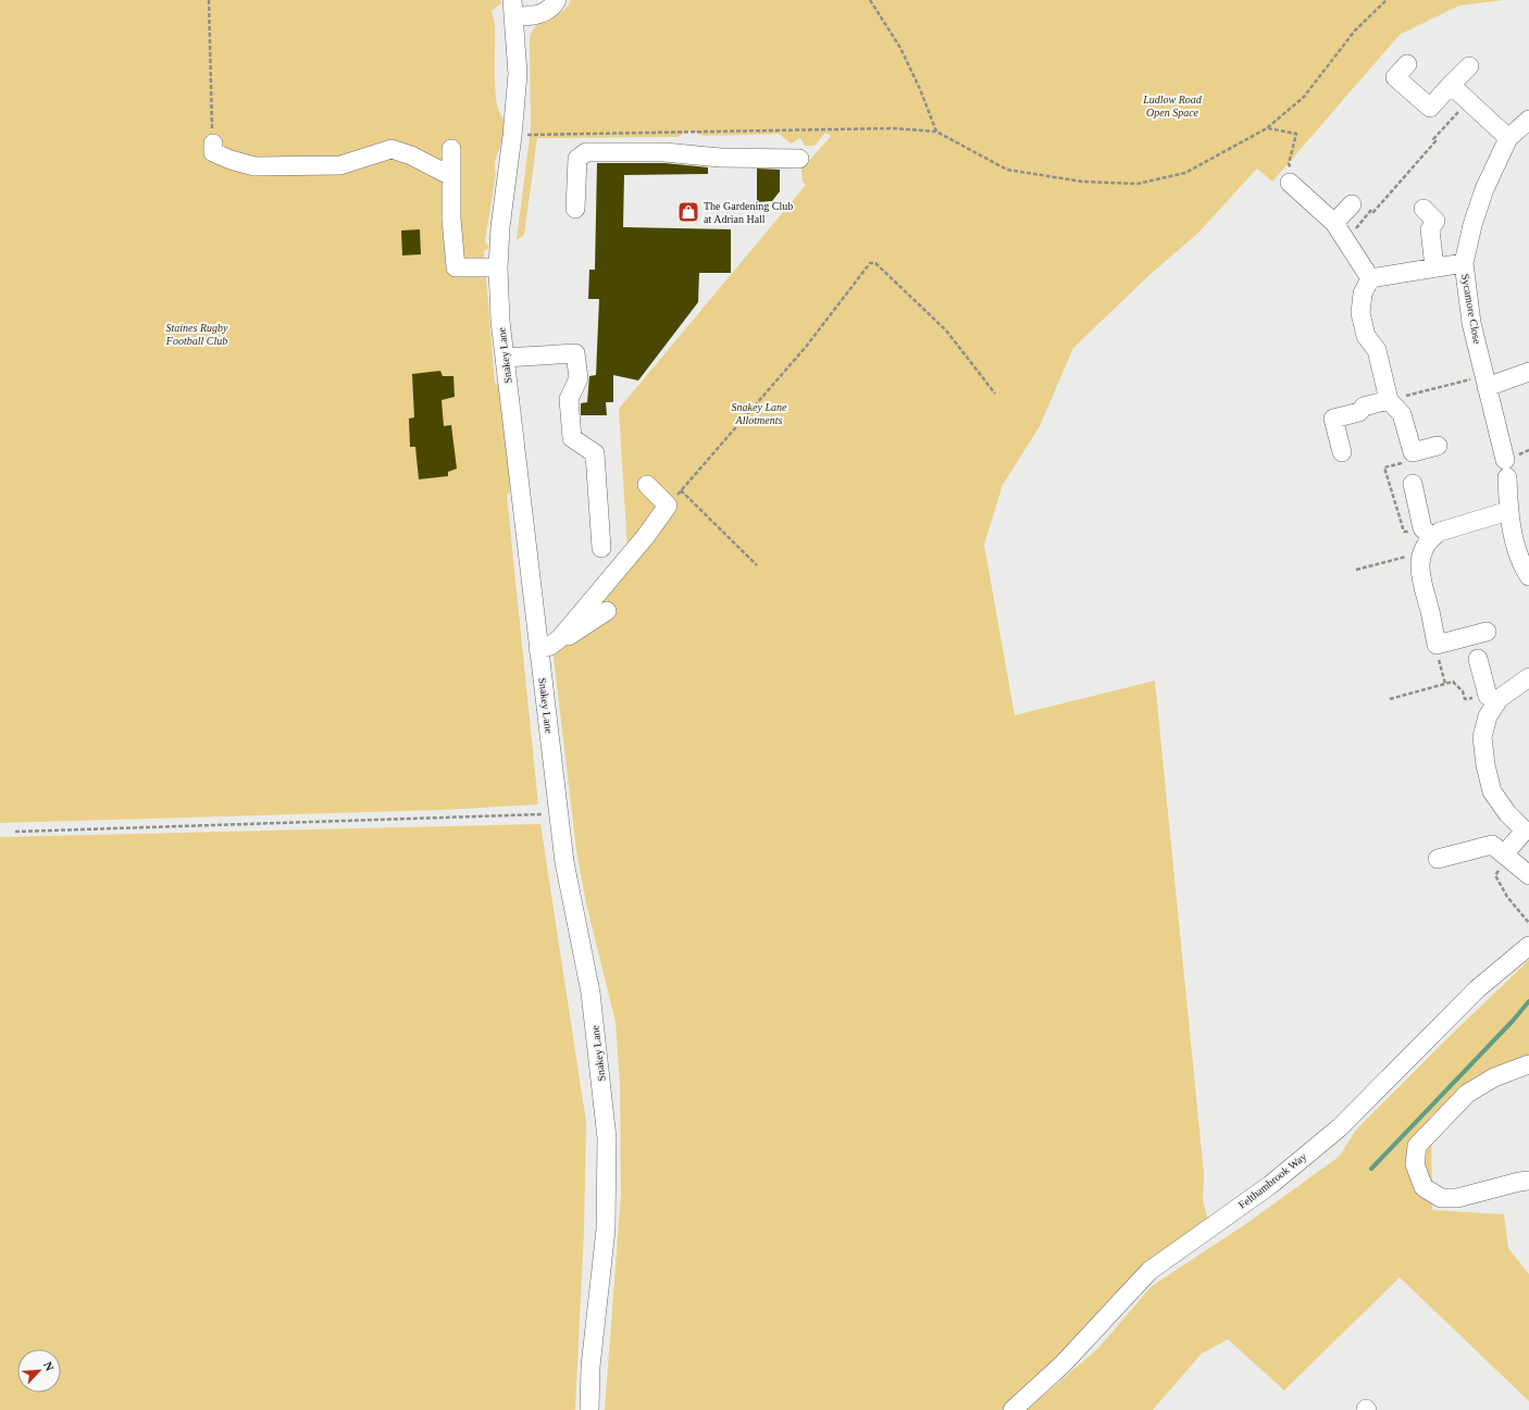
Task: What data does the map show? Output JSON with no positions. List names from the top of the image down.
{
  "streets": {
    "street": ["Sycamore Close", "Snakey Lane", "Felthambrook Way"]
  },
  "parks": ["Ludlow Road Open Space", "Staines Rugby Football Club", "Snakey Lane Allotments"],
  "places": {
    "shop": ["The Gardening Club at Adrian Hall"]
  },
  "north": "top right"
}
